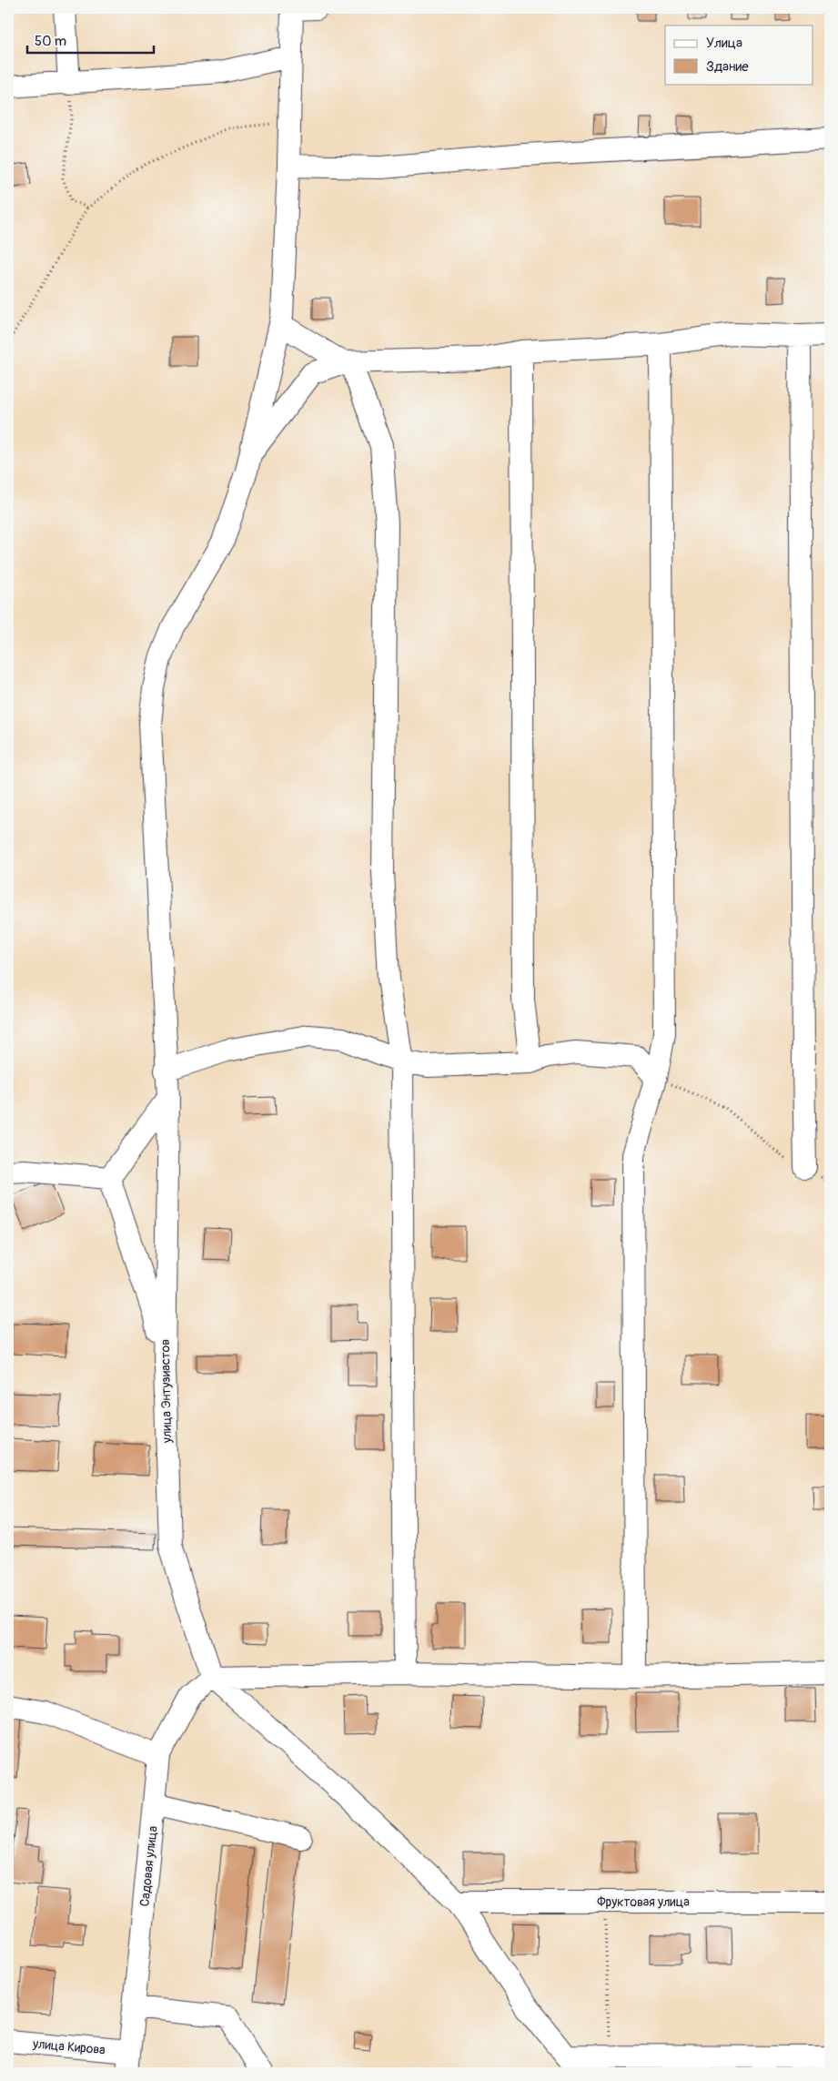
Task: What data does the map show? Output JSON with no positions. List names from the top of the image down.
{
  "streets": {
    "street": [
      "улица Энтузиастов",
      "Садовая улица",
      "Фруктовая улица",
      "улица Кирова"
    ]
  },
  "crossings": [
    ["улица Энтузиастов", "Садовая улица"],
    ["Садовая улица", "улица Кирова"]
  ],
  "legend": ["Улица", "Здание"],
  "scale_bar": "50 m"
}
